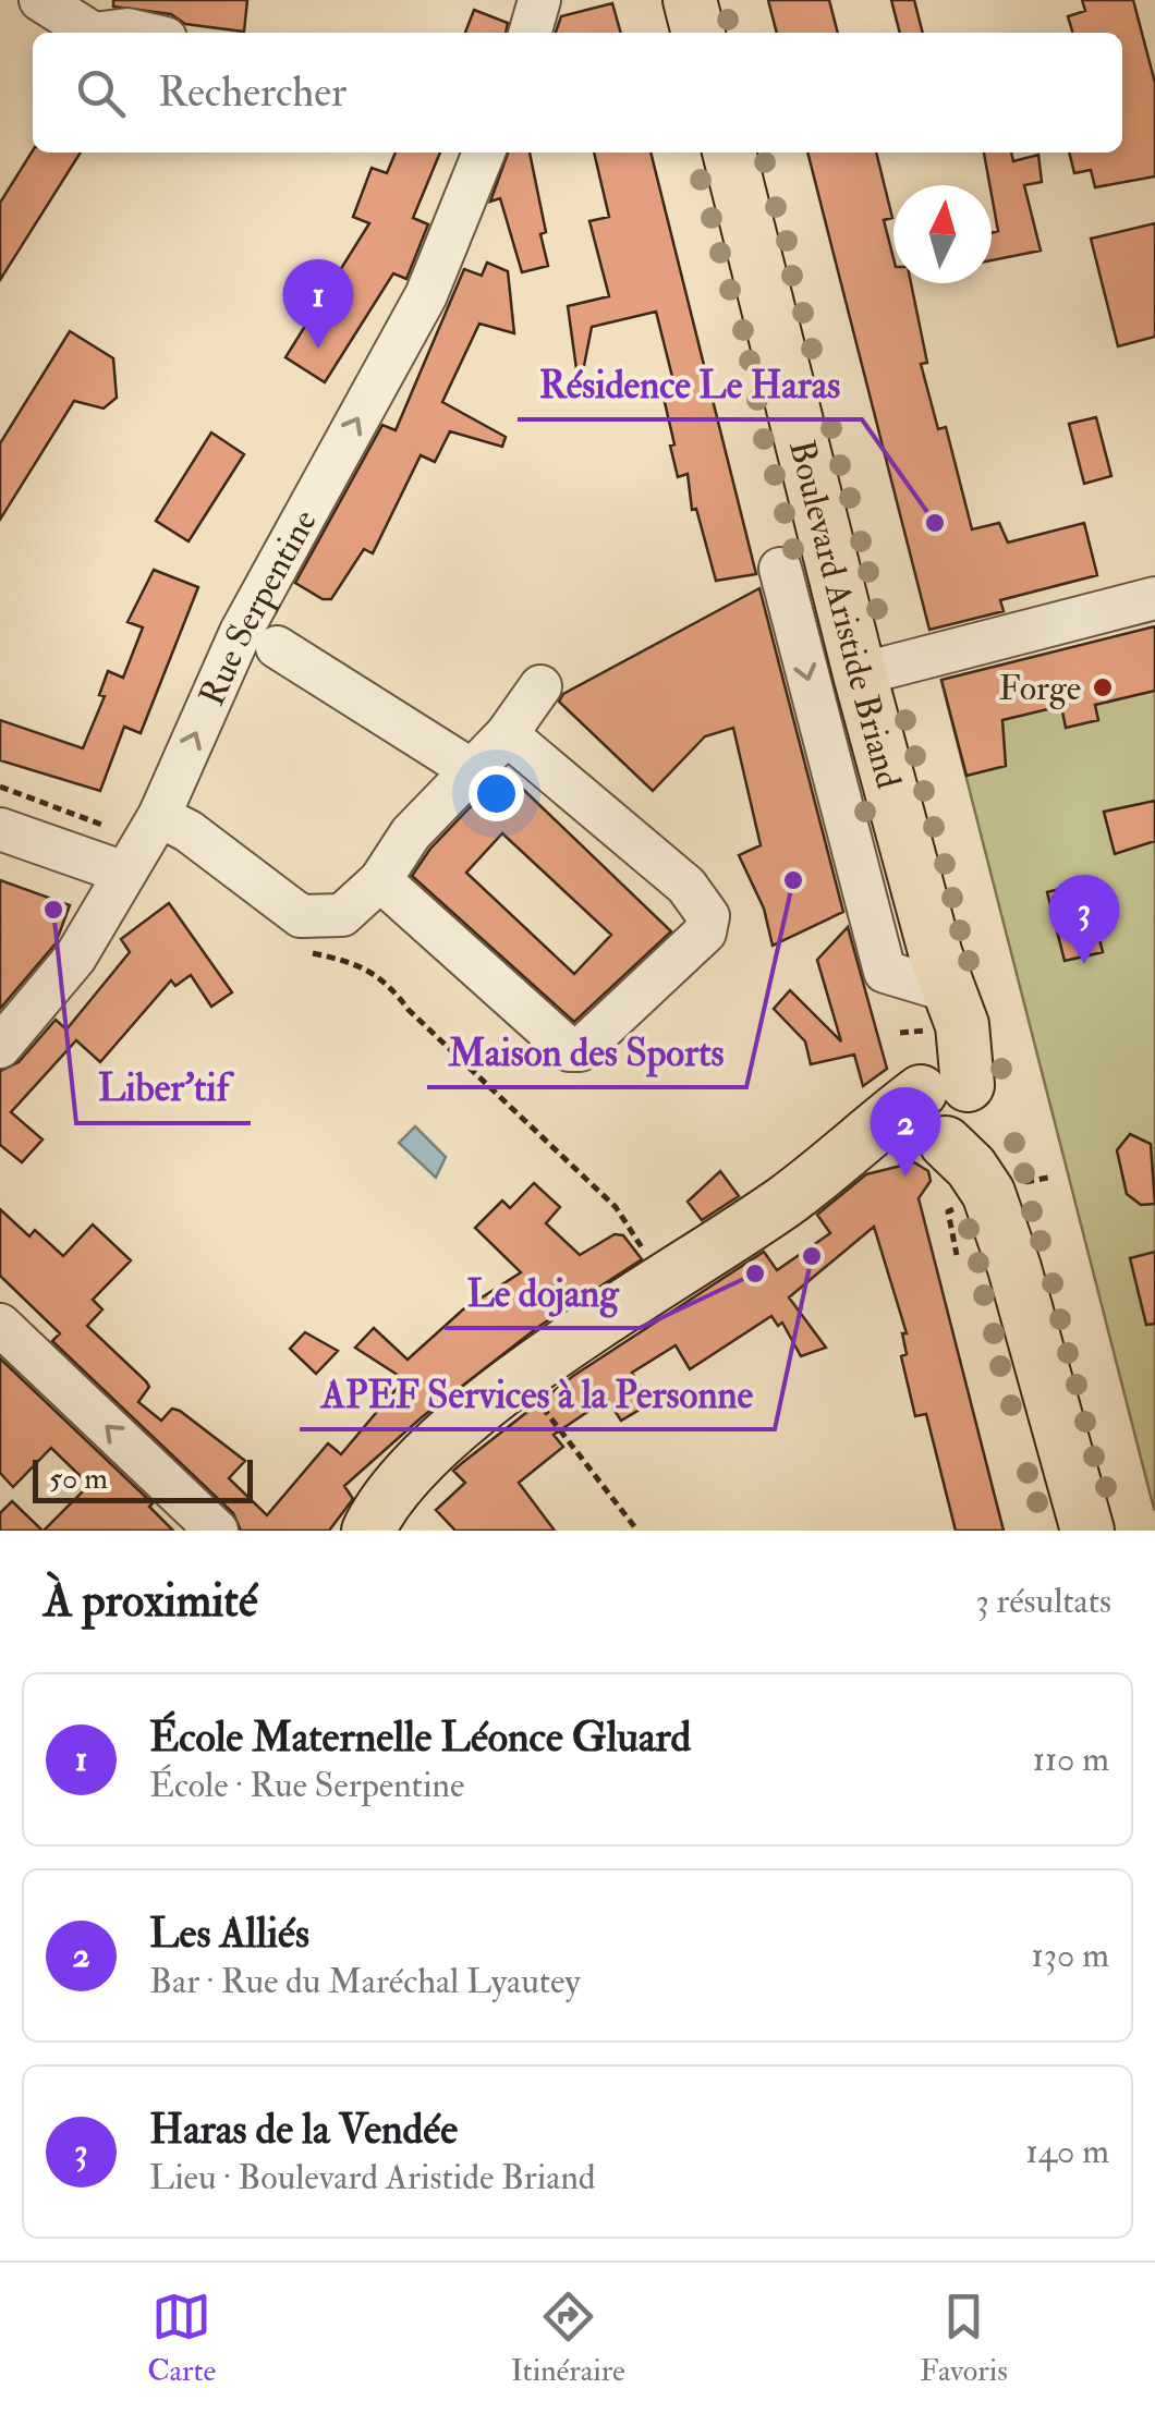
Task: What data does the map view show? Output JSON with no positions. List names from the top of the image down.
{
  "streets": {
    "main road": ["Boulevard Aristide Briand"],
    "street": ["Rue Serpentine"]
  },
  "places": [
    "Résidence Le Haras",
    "Forge",
    "Maison des Sports",
    "Liber'tif",
    "APEF Services à la Personne",
    "Le dojang"
  ],
  "scale_bar": "50 m",
  "north": "top",
  "page": {
    "search": "Rechercher",
    "pins": ["1", "3", "2"],
    "scale": "50 m",
    "heading": ["À proximité", "3 résultats"],
    "list": [
      {
        "mark": "1",
        "name": "École Maternelle Léonce Gluard",
        "note": "École · Rue Serpentine",
        "value": "110 m"
      },
      {
        "mark": "2",
        "name": "Les Alliés",
        "note": "Bar · Rue du Maréchal Lyautey",
        "value": "130 m"
      },
      {
        "mark": "3",
        "name": "Haras de la Vendée",
        "note": "Lieu · Boulevard Aristide Briand",
        "value": "140 m"
      }
    ],
    "nav": ["Carte", "Itinéraire", "Favoris"]
  }
}
